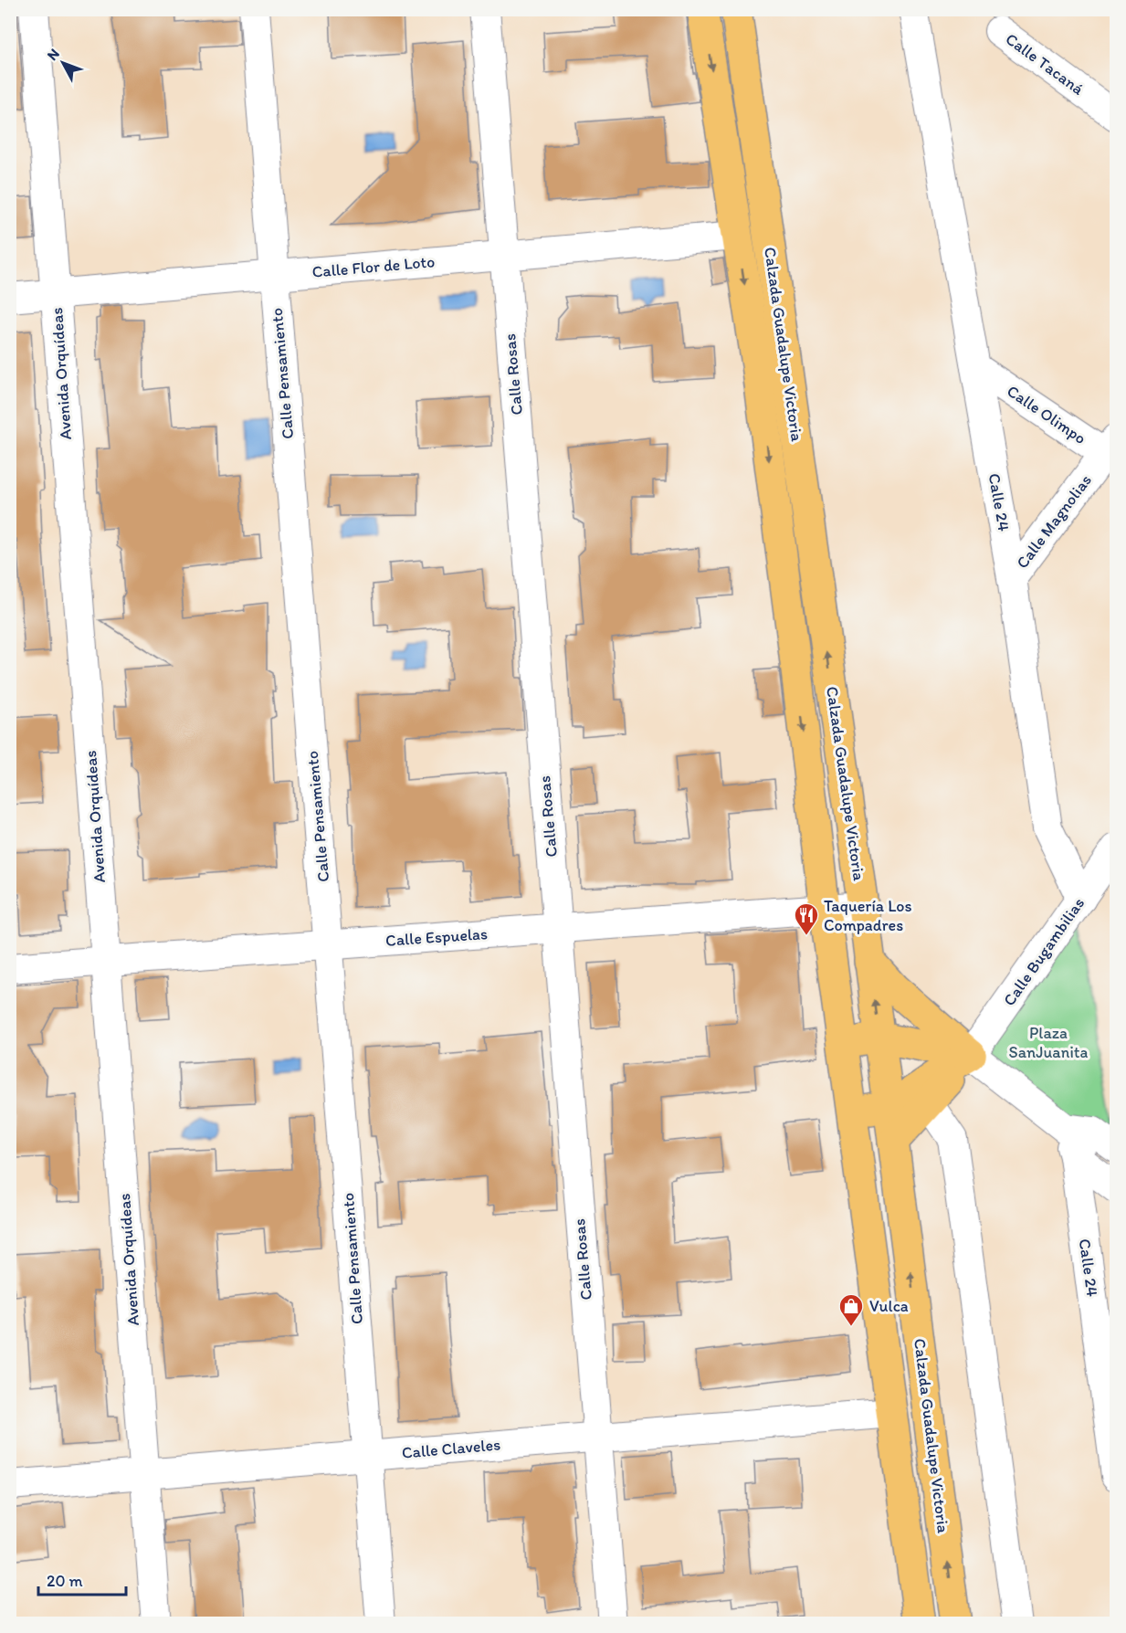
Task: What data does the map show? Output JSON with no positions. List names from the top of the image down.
{
  "streets": {
    "main road": ["Calzada Guadalupe Victoria"],
    "street": [
      "Calle Tacaná",
      "Calle Flor de Loto",
      "Avenida Orquídeas",
      "Calle Pensamiento",
      "Calle Rosas",
      "Calle Olimpo",
      "Calle 24",
      "Calle Magnolias",
      "Calle Espuelas",
      "Calle Bugambilias",
      "Calle Claveles"
    ]
  },
  "crossings": [
    ["Calle Flor de Loto", "Calzada Guadalupe Victoria"],
    ["Calle Flor de Loto", "Avenida Orquídeas"],
    ["Calle Flor de Loto", "Calle Pensamiento"],
    ["Calle Flor de Loto", "Calle Rosas"],
    ["Calzada Guadalupe Victoria", "Calle Espuelas"],
    ["Calzada Guadalupe Victoria", "Calle Claveles"],
    ["Avenida Orquídeas", "Calle Espuelas"],
    ["Avenida Orquídeas", "Calle Claveles"],
    ["Calle Pensamiento", "Calle Espuelas"],
    ["Calle Pensamiento", "Calle Claveles"],
    ["Calle Rosas", "Calle Espuelas"],
    ["Calle Rosas", "Calle Claveles"],
    ["Calle Olimpo", "Calle 24"],
    ["Calle Olimpo", "Calle Magnolias"],
    ["Calle 24", "Calle Magnolias"],
    ["Calle 24", "Calle Bugambilias"]
  ],
  "parks": ["Plaza SanJuanita"],
  "places": {
    "restaurant": ["Taquería Los Compadres"],
    "shop": ["Vulca"]
  },
  "scale_bar": "20 m",
  "north": "top left"
}
